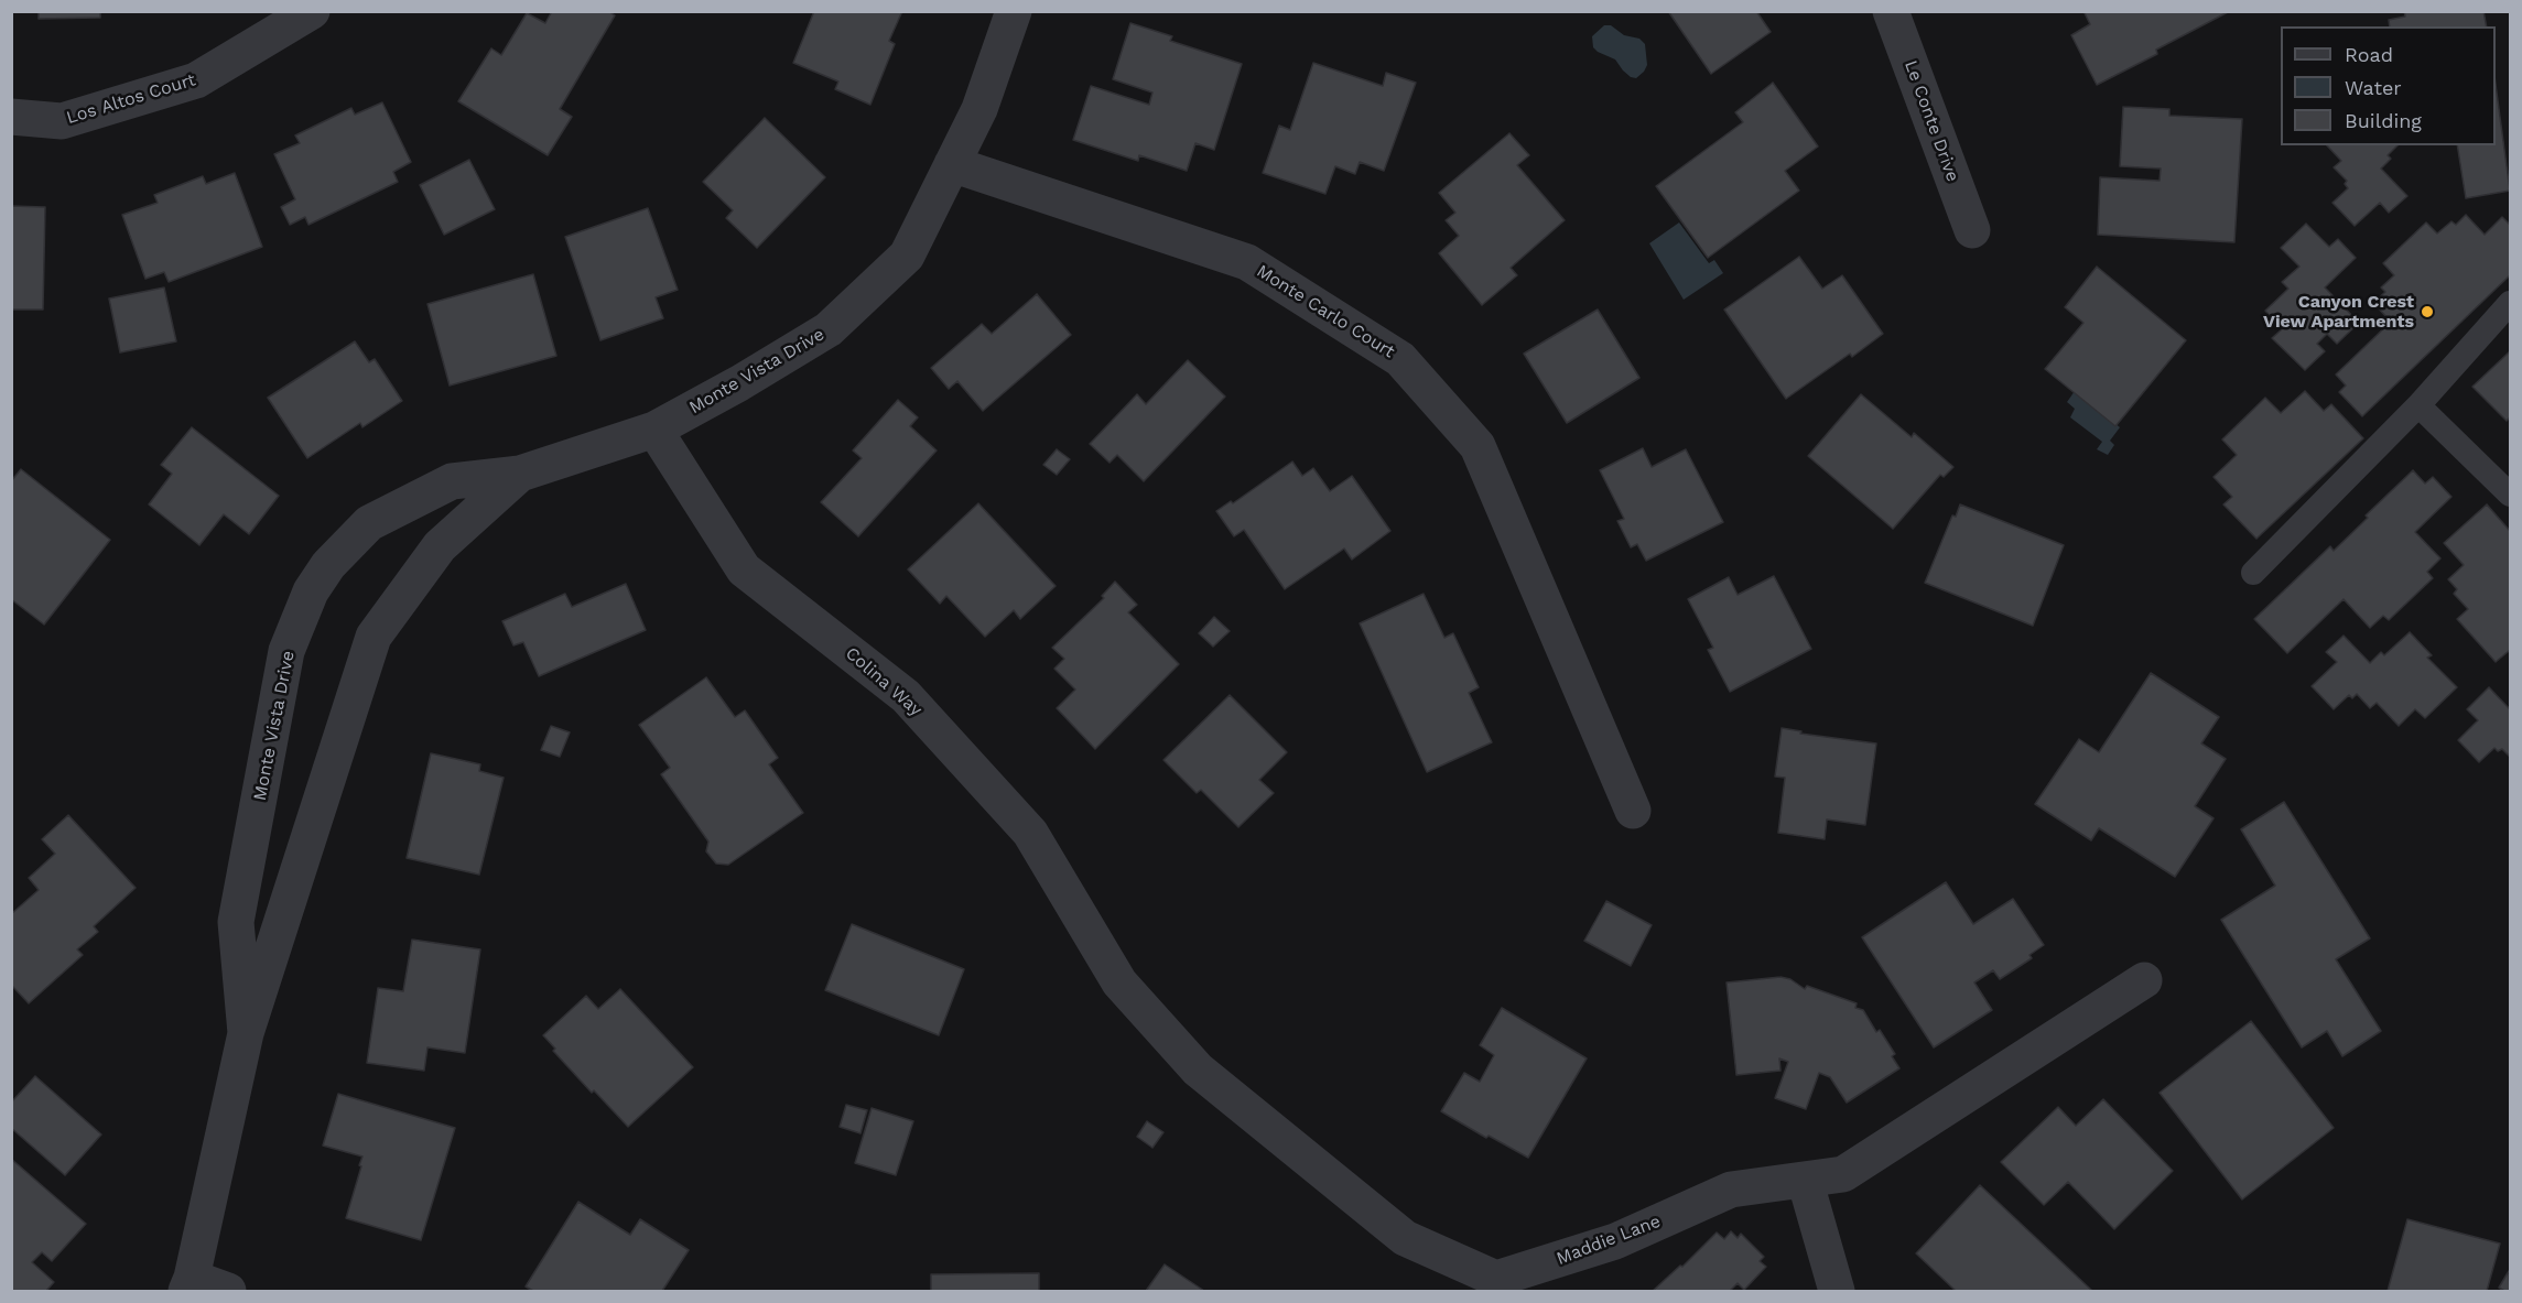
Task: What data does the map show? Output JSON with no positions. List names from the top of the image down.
{
  "streets": {
    "street": [
      "Los Altos Court",
      "Le Conte Drive",
      "Monte Carlo Court",
      "Monte Vista Drive",
      "Colina Way",
      "Maddie Lane"
    ]
  },
  "crossings": [
    ["Monte Carlo Court", "Monte Vista Drive"],
    ["Monte Vista Drive", "Colina Way"],
    ["Colina Way", "Maddie Lane"]
  ],
  "places": ["Canyon Crest View Apartments"],
  "legend": ["Road", "Water", "Building"]
}
